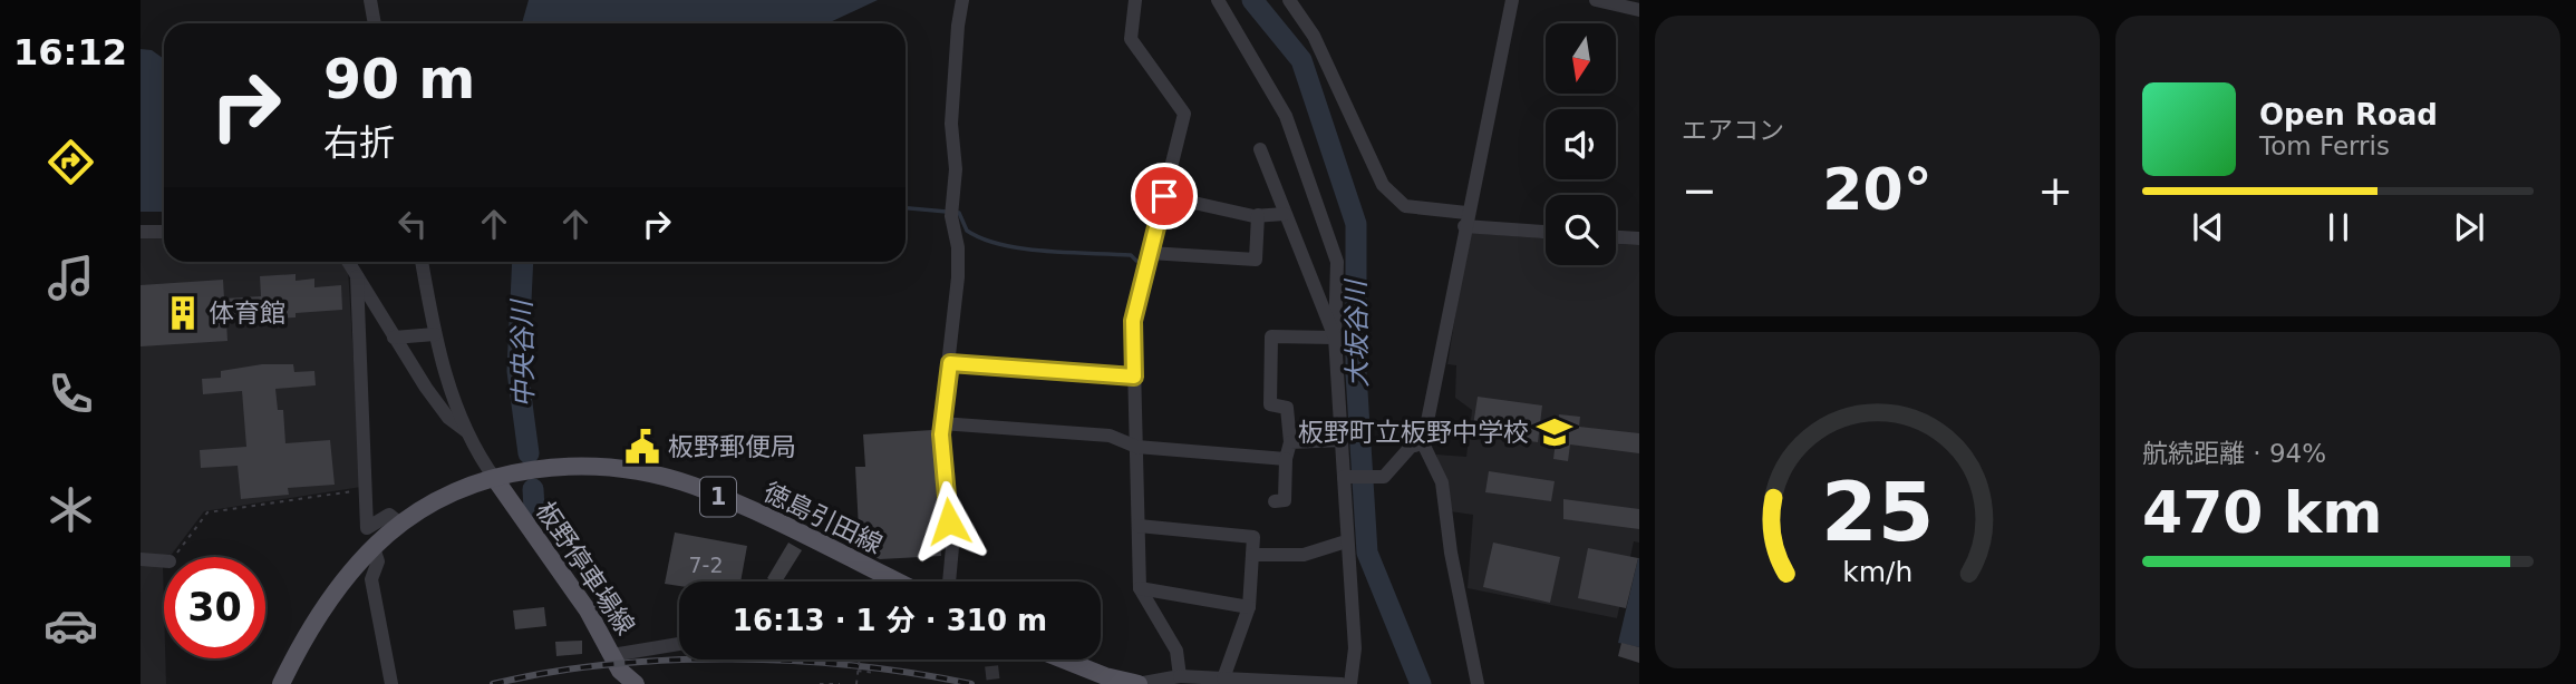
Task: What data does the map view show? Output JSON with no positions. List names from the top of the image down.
{
  "streets": {
    "main road": ["1", "徳島引田線", "板野停車場線"]
  },
  "crossings": [
    ["徳島引田線", "板野停車場線"]
  ],
  "water": ["大坂谷川", "中央谷川"],
  "places": {
    "building": ["体育館"],
    "school or university": ["板野町立板野中学校"],
    "public building": ["板野郵便局"]
  },
  "house_numbers": ["7-2"],
  "north": "bottom",
  "page": {
    "tabs": "16:12",
    "tile": [
      "エアコン",
      ["航続距離 · 94%", "470 km"]
    ],
    "turn": ["90 m", "右折"],
    "song": ["Open Road", "Tom Ferris"],
    "heat": ["−", "20°", "+"],
    "limit": "30",
    "trip": "16:13 · 1 分 · 310 m",
    "gauge": ["25", "km/h"]
  }
}
